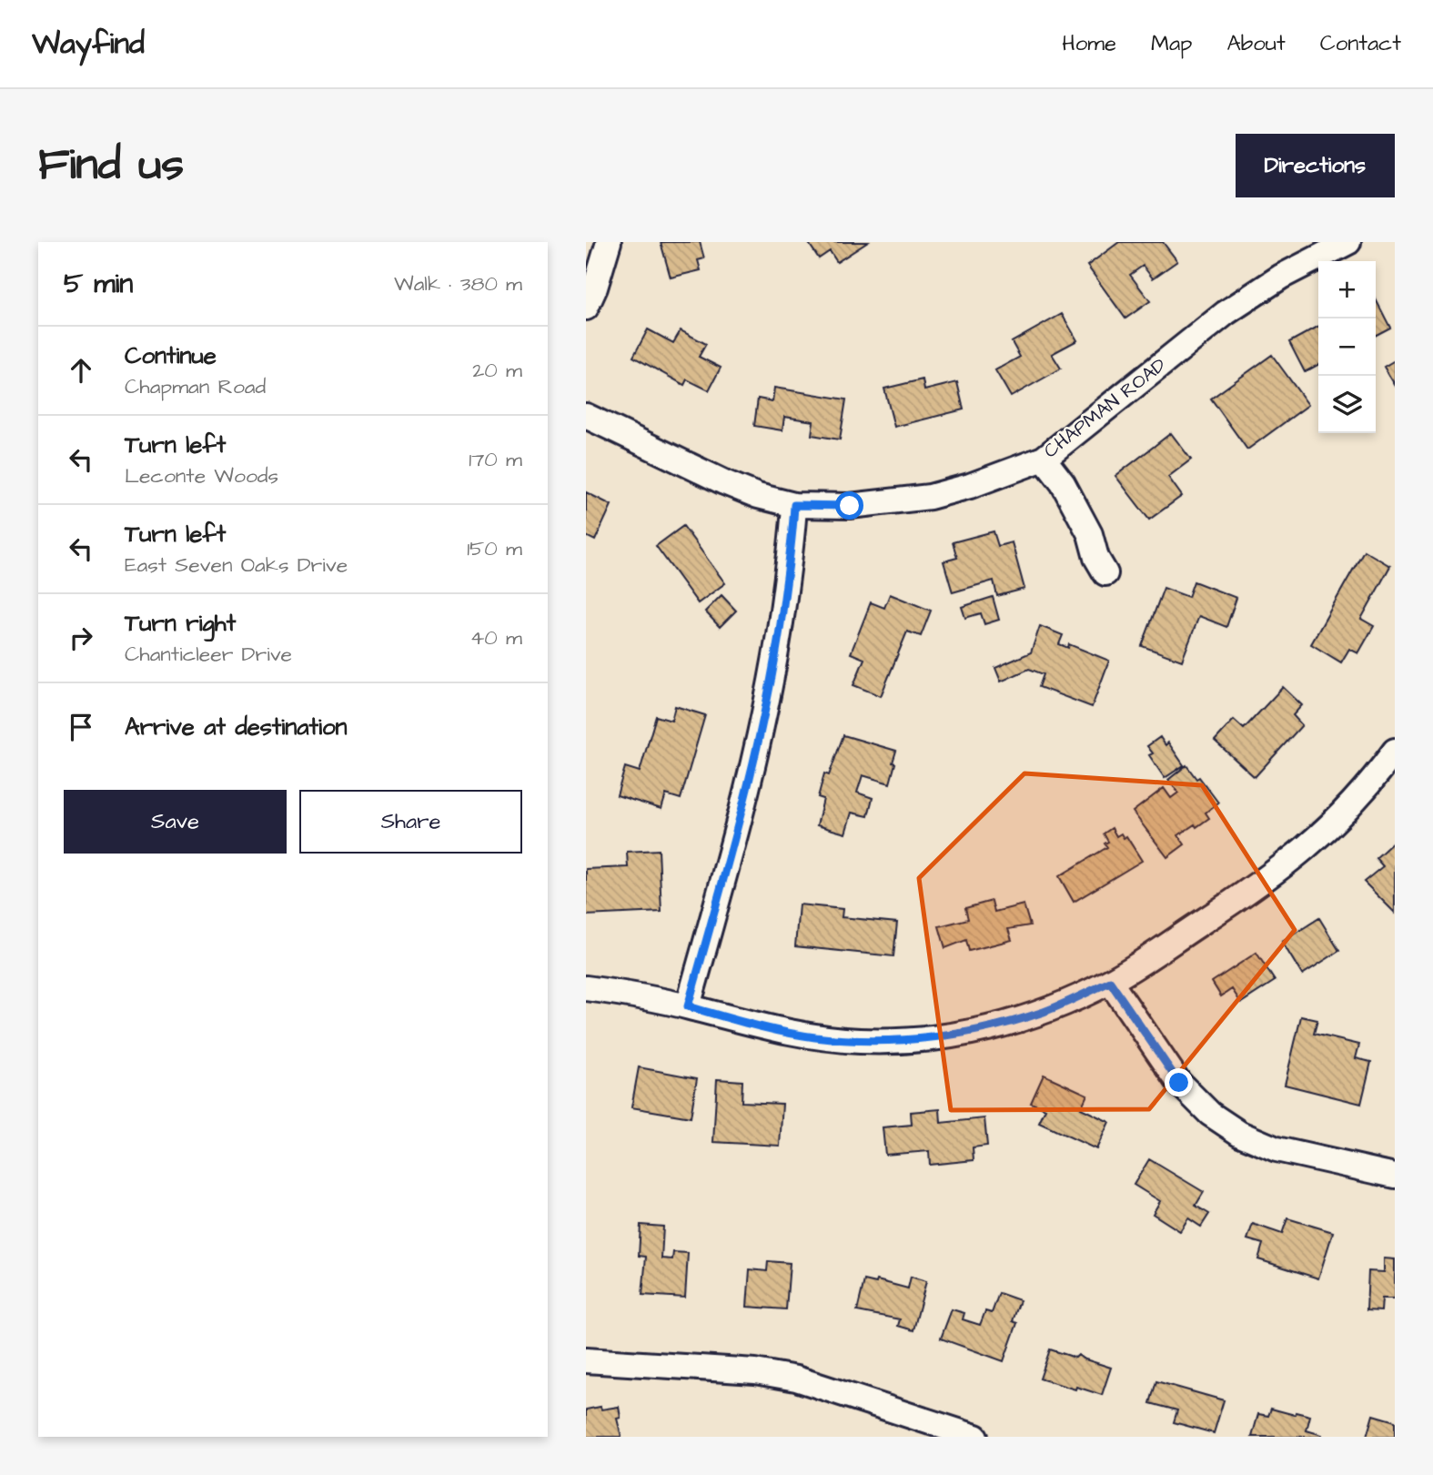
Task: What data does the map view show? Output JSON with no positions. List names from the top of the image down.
{
  "streets": {
    "street": ["CHAPMAN ROAD"]
  },
  "page": {
    "header": "Wayfind",
    "nav": [
      "Home",
      "Map",
      "About",
      "Contact"
    ],
    "buttons": [
      "Directions",
      ["Save", "Share"]
    ],
    "title": "Find us",
    "heading": ["5 min", "Walk · 380 m"],
    "map_buttons": ["+", "−"],
    "list": [
      ["Continue", "Chapman Road", "20 m"],
      ["Turn left", "Leconte Woods", "170 m"],
      ["Turn left", "East Seven Oaks Drive", "150 m"],
      ["Turn right", "Chanticleer Drive", "40 m"],
      "Arrive at destination"
    ]
  }
}
